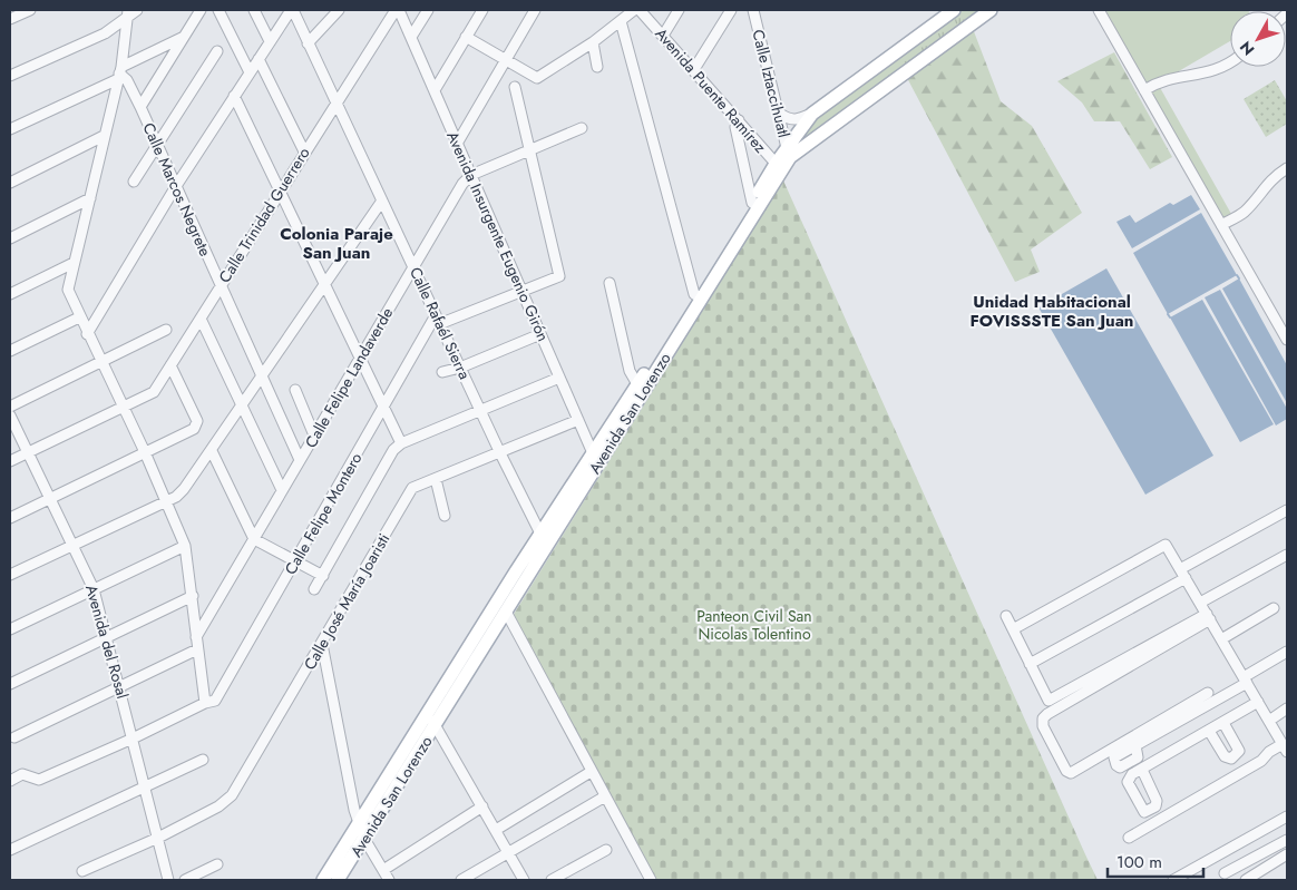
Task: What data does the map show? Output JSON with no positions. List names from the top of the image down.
{
  "streets": {
    "main road": ["Avenida San Lorenzo"],
    "street": [
      "Calle Iztaccihuatl",
      "Avenida Puente Ramírez",
      "Calle Marcos Negrete",
      "Calle Trinidad Guerrero",
      "Avenida Insurgente Eugenio Girón",
      "Calle Rafaél Sierra",
      "Calle Felipe Landaverde",
      "Calle Felipe Montero",
      "Calle José María Joaristi",
      "Avenida del Rosal"
    ]
  },
  "crossings": [
    ["Calle Iztaccihuatl", "Avenida San Lorenzo"],
    ["Avenida Puente Ramírez", "Avenida San Lorenzo"],
    ["Calle Marcos Negrete", "Calle Trinidad Guerrero"],
    ["Calle Marcos Negrete", "Calle Felipe Landaverde"],
    ["Calle Trinidad Guerrero", "Avenida Insurgente Eugenio Girón"],
    ["Calle Trinidad Guerrero", "Calle Rafaél Sierra"],
    ["Calle Trinidad Guerrero", "Avenida del Rosal"],
    ["Avenida Insurgente Eugenio Girón", "Calle Felipe Landaverde"],
    ["Avenida Insurgente Eugenio Girón", "Avenida San Lorenzo"],
    ["Avenida Insurgente Eugenio Girón", "Calle José María Joaristi"],
    ["Calle Rafaél Sierra", "Calle Felipe Landaverde"],
    ["Calle Rafaél Sierra", "Avenida San Lorenzo"],
    ["Calle Rafaél Sierra", "Calle Felipe Montero"],
    ["Calle Rafaél Sierra", "Calle José María Joaristi"],
    ["Calle Felipe Montero", "Avenida del Rosal"],
    ["Calle José María Joaristi", "Avenida del Rosal"]
  ],
  "districts": ["Colonia Paraje San Juan", "Unidad Habitacional FOVISSSTE San Juan"],
  "parks": ["Panteon Civil San Nicolas Tolentino"],
  "scale_bar": "100 m",
  "north": "bottom left"
}
